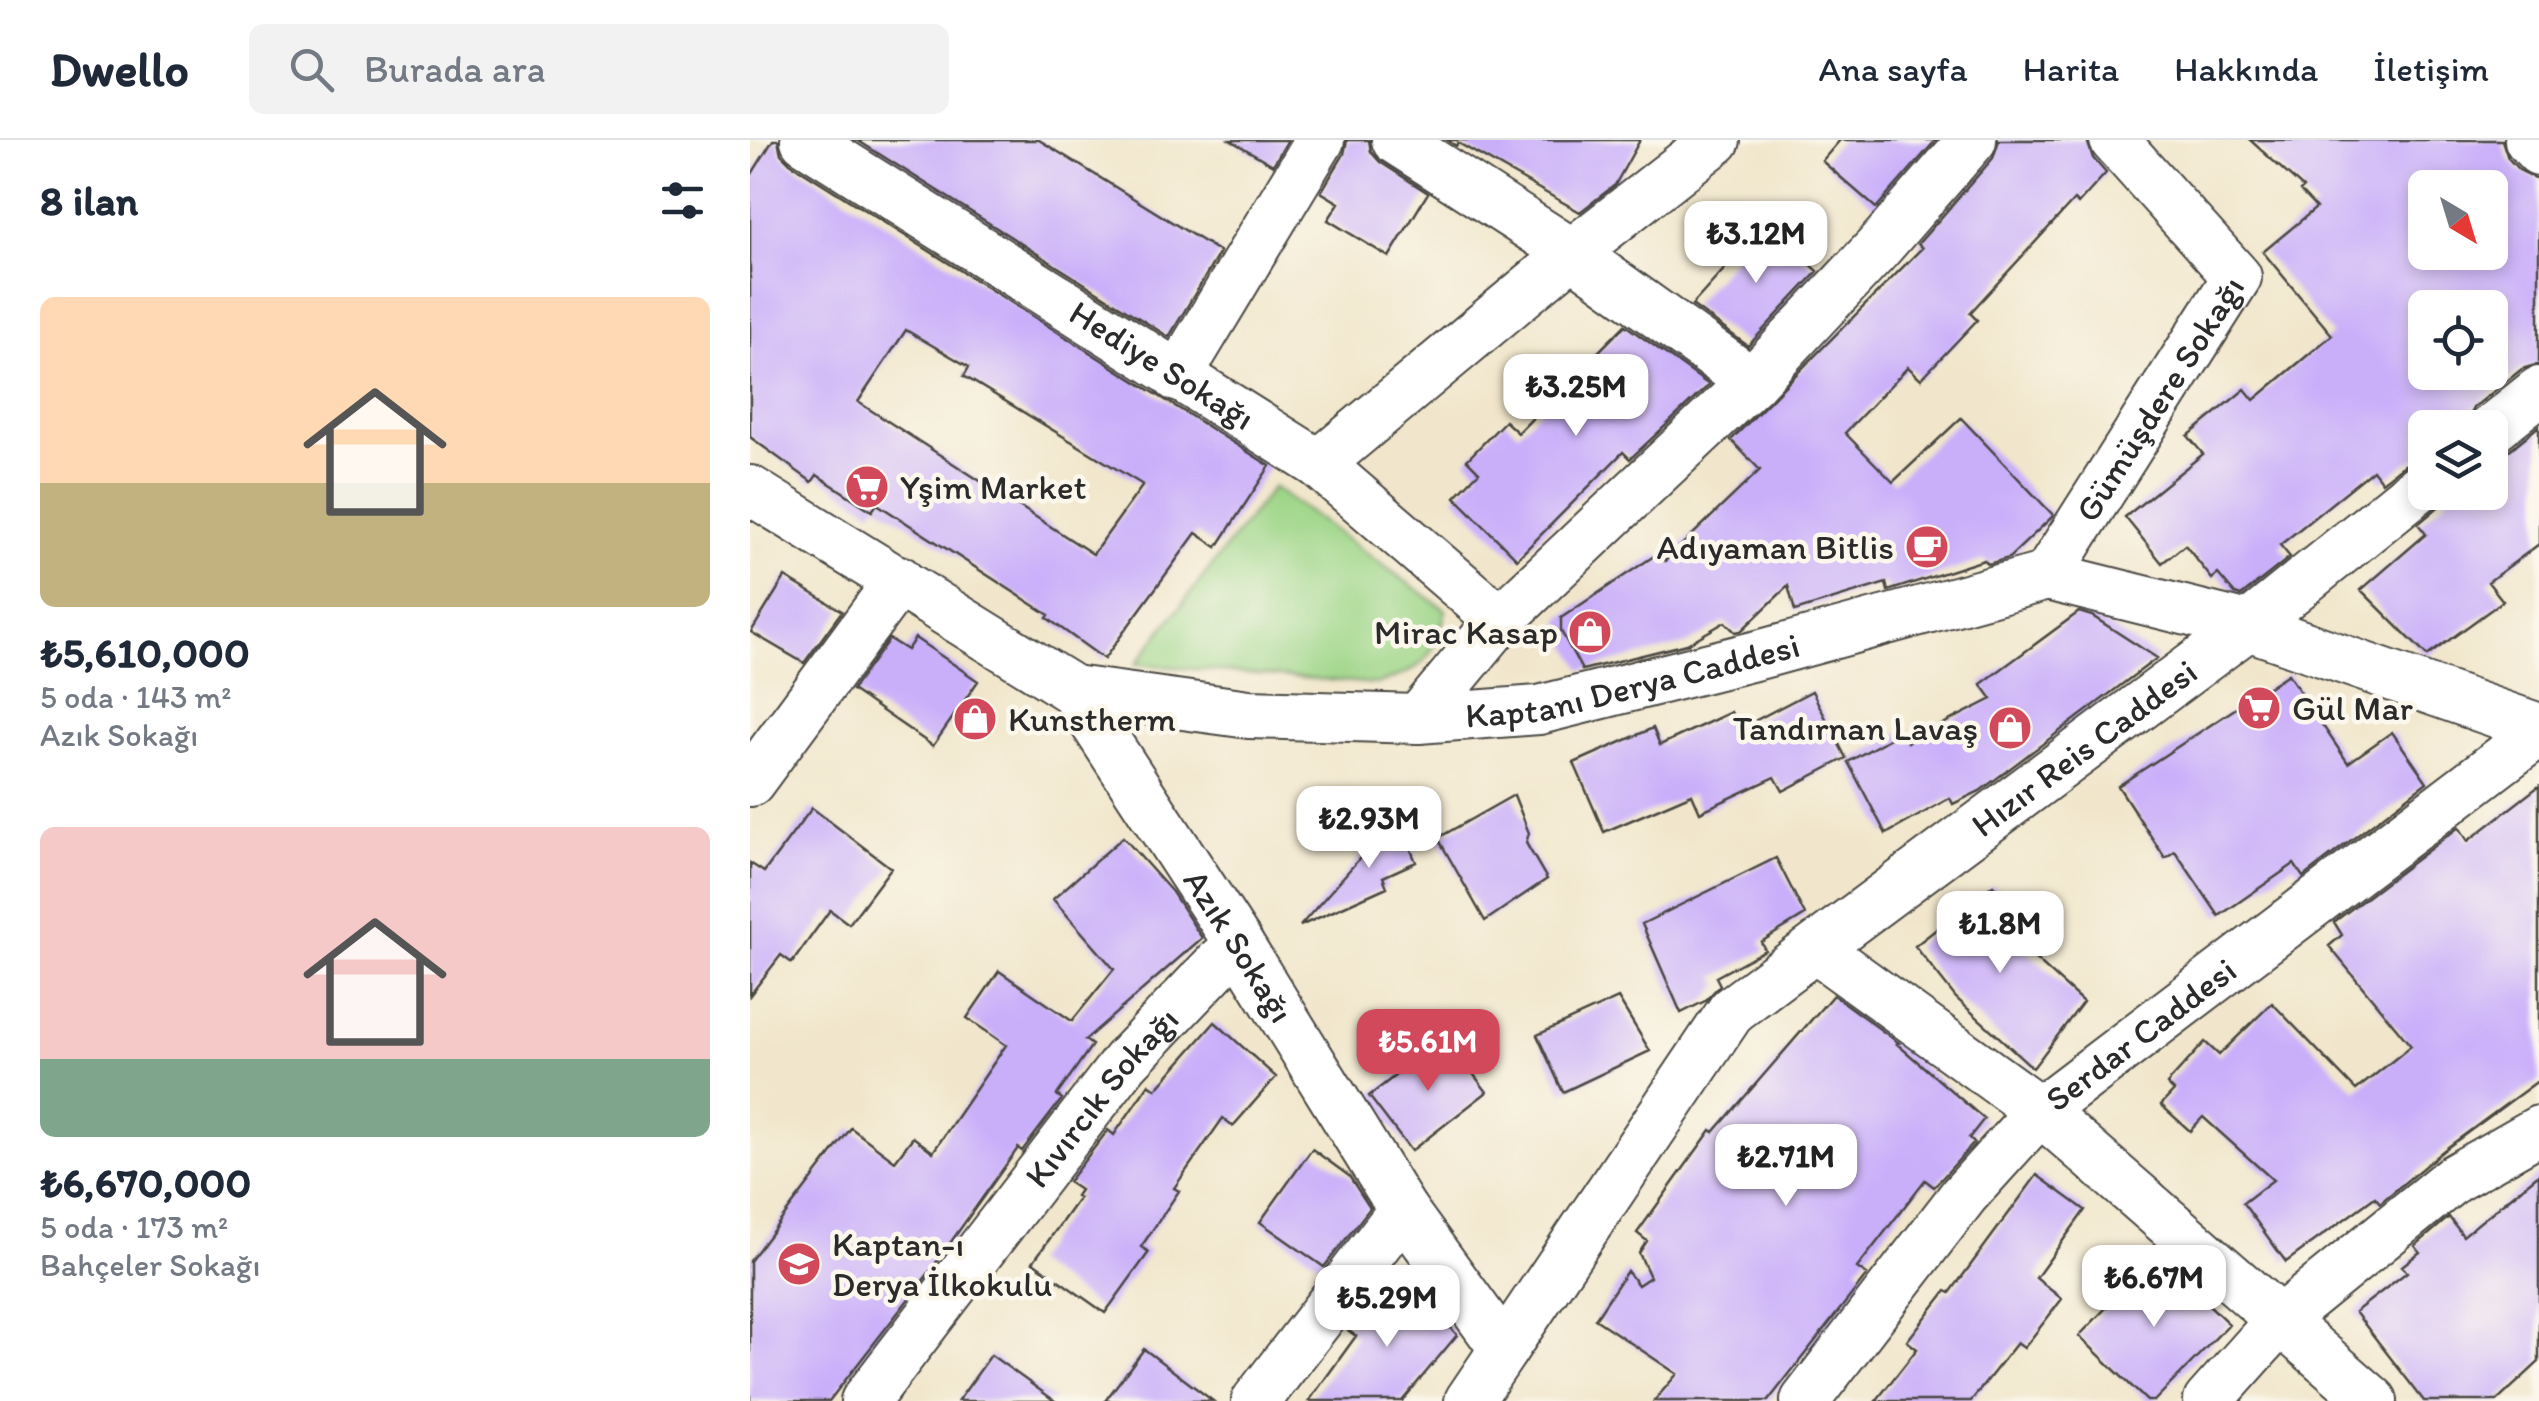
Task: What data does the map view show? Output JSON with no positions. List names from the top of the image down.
{
  "streets": {
    "street": [
      "Hediye Sokağı",
      "Gümüşdere Sokağı",
      "Kaptanı Derya Caddesi",
      "Hızır Reis Caddesi",
      "Azık Sokağı",
      "Serdar Caddesi",
      "Kıvırcık Sokağı"
    ]
  },
  "crossings": [
    ["Gümüşdere Sokağı", "Kaptanı Derya Caddesi"],
    ["Kaptanı Derya Caddesi", "Hızır Reis Caddesi"],
    ["Kaptanı Derya Caddesi", "Azık Sokağı"],
    ["Kaptanı Derya Caddesi", "Serdar Caddesi"],
    ["Hızır Reis Caddesi", "Azık Sokağı"],
    ["Azık Sokağı", "Kıvırcık Sokağı"]
  ],
  "places": {
    "supermarket": ["Yşim Market", "Gül Mar"],
    "cafe": ["Adıyaman Bitlis"],
    "shop": ["Mirac Kasap", "Kunstherm", "Tandırnan Lavaş"],
    "school or university": ["Kaptan-ı Derya İlkokulu"]
  },
  "north": "bottom right",
  "page": {
    "header": "Dwello",
    "search": "Burada ara",
    "nav": [
      "Ana sayfa",
      "Harita",
      "Hakkında",
      "İletişim"
    ],
    "heading": "8 ilan",
    "price": [
      "₺3.12M",
      "₺3.25M",
      "₺2.93M",
      "₺1.8M",
      "₺5.61M",
      "₺2.71M",
      "₺6.67M",
      "₺5.29M"
    ],
    "list": [
      {
        "name": "₺5,610,000",
        "note": "5 oda · 143 m² · Azık Sokağı"
      },
      {
        "name": "₺6,670,000",
        "note": "5 oda · 173 m² · Bahçeler Sokağı"
      }
    ]
  }
}
